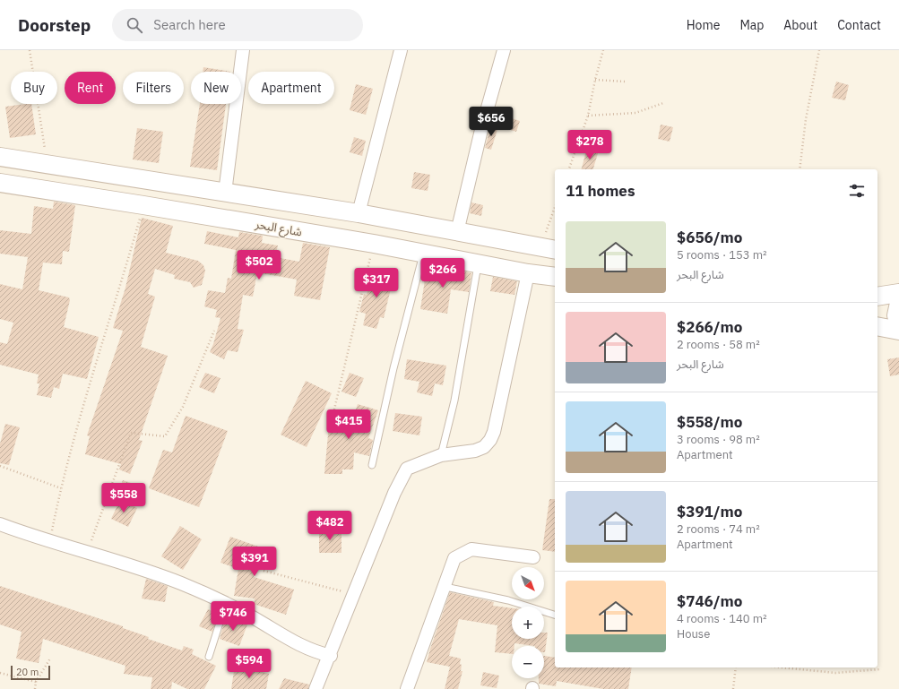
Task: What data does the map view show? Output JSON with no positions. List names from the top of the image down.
{
  "streets": {
    "main road": ["شارع البحر"]
  },
  "scale_bar": "20 m",
  "north": "bottom right",
  "page": {
    "header": "Doorstep",
    "search": "Search here",
    "nav": [
      "Home",
      "Map",
      "About",
      "Contact"
    ],
    "chip": [
      "Buy",
      "Rent",
      "Filters",
      "New",
      "Apartment"
    ],
    "price": [
      "$656",
      "$278",
      "$502",
      "$266",
      "$317",
      "$415",
      "$558",
      "$482",
      "$391",
      "$746",
      "$594"
    ],
    "heading": "11 homes",
    "list": [
      {
        "name": "$656/mo",
        "note": "5 rooms · 153 m² · شارع البحر"
      },
      {
        "name": "$266/mo",
        "note": "2 rooms · 58 m² · شارع البحر"
      },
      {
        "name": "$558/mo",
        "note": "3 rooms · 98 m² · Apartment"
      },
      {
        "name": "$391/mo",
        "note": "2 rooms · 74 m² · Apartment"
      },
      {
        "name": "$746/mo",
        "note": "4 rooms · 140 m² · House"
      }
    ],
    "map_buttons": ["+", "−"],
    "scale": "20 m"
  }
}
